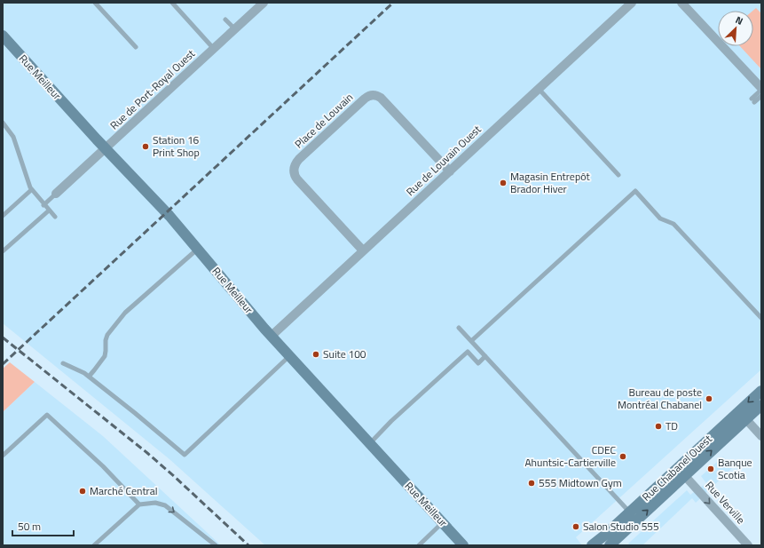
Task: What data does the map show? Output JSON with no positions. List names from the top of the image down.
{
  "streets": {
    "street": [
      "Rue Meilleur",
      "Rue de Port-Royal Ouest",
      "Place de Louvain",
      "Rue de Louvain Ouest",
      "Rue Chabanel Ouest",
      "Rue Verville"
    ]
  },
  "crossings": [
    ["Rue Meilleur", "Rue de Port-Royal Ouest"],
    ["Rue Meilleur", "Rue de Louvain Ouest"],
    ["Place de Louvain", "Rue de Louvain Ouest"],
    ["Rue Chabanel Ouest", "Rue Verville"]
  ],
  "one_way": ["Rue Verville"],
  "places": [
    "Station 16 Print Shop",
    "Magasin Entrepôt Brador Hiver",
    "Suite 100",
    "Bureau de poste Montréal Chabanel",
    "TD",
    "CDEC Ahuntsic-Cartierville",
    "Banque Scotia",
    "555 Midtown Gym",
    "Marché Central",
    "Salon Studio 555"
  ],
  "scale_bar": "50 m",
  "north": "top right"
}
